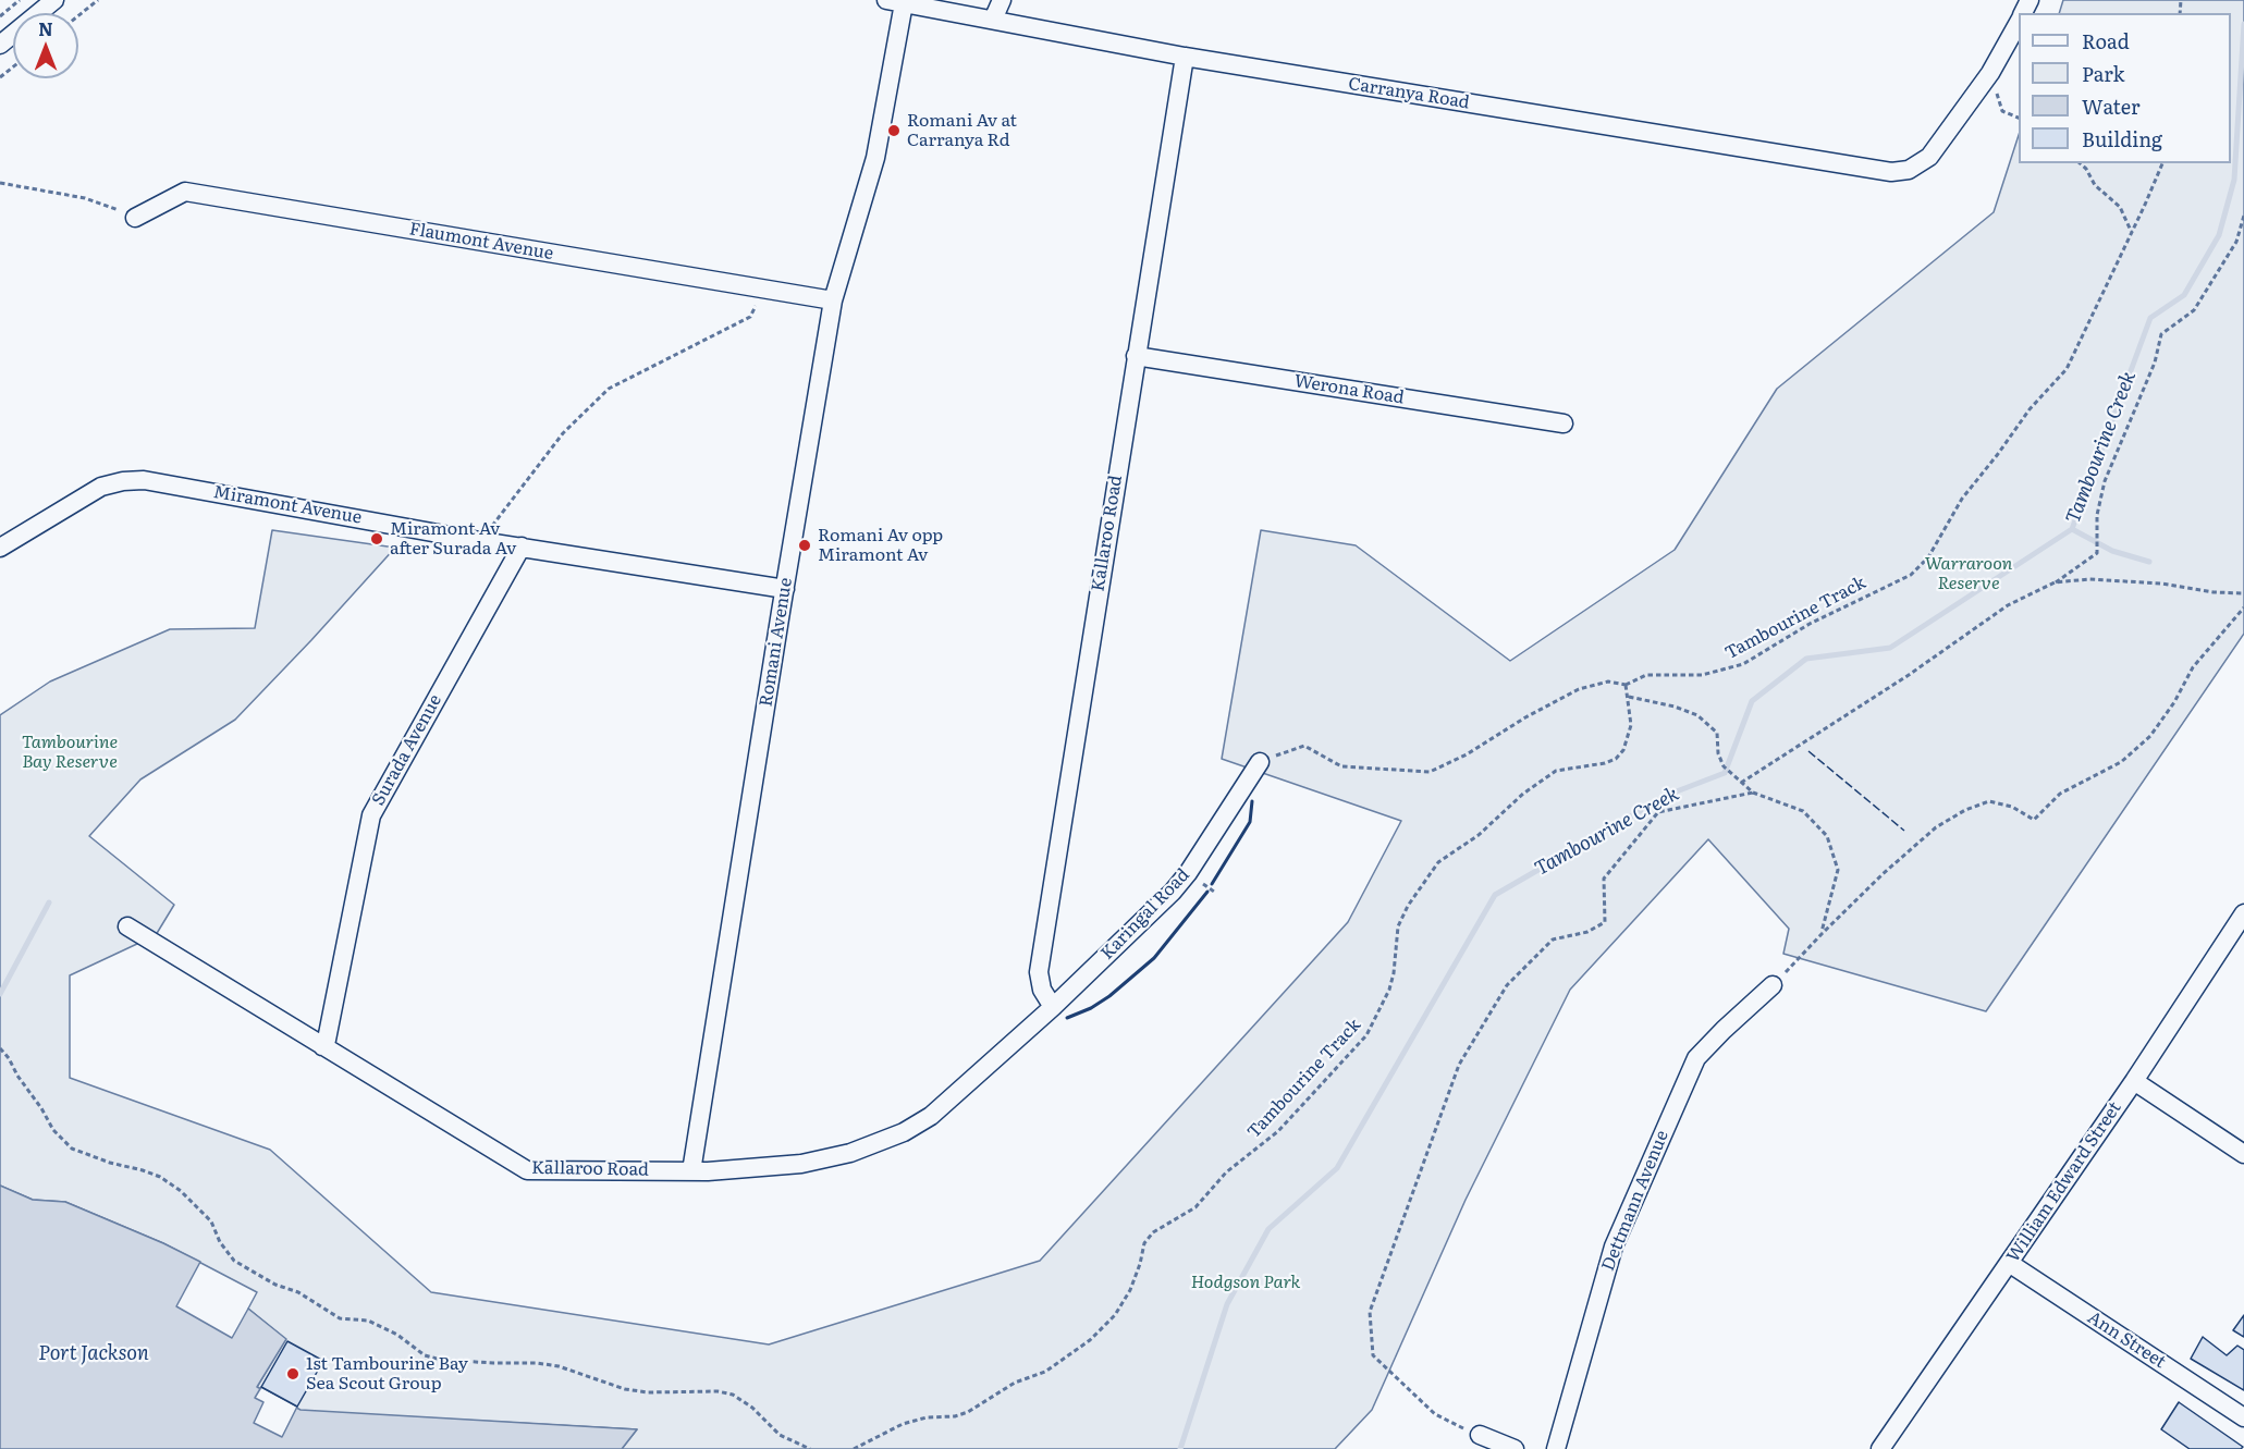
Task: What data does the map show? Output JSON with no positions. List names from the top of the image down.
{
  "streets": {
    "street": [
      "Carranya Road",
      "Flaumont Avenue",
      "Werona Road",
      "Miramont Avenue",
      "Kallaroo Road",
      "Romani Avenue",
      "Surada Avenue",
      "Karingal Road",
      "William Edward Street",
      "Dettmann Avenue",
      "Ann Street"
    ],
    "path": ["Tambourine Track"]
  },
  "crossings": [
    ["Carranya Road", "Kallaroo Road"],
    ["Carranya Road", "Romani Avenue"],
    ["Flaumont Avenue", "Romani Avenue"],
    ["Werona Road", "Kallaroo Road"],
    ["Miramont Avenue", "Romani Avenue"],
    ["Miramont Avenue", "Surada Avenue"],
    ["Kallaroo Road", "Romani Avenue"],
    ["Kallaroo Road", "Surada Avenue"],
    ["Kallaroo Road", "Karingal Road"],
    ["William Edward Street", "Ann Street"]
  ],
  "water": ["Tambourine Creek", "Port Jackson"],
  "parks": ["Warraroon Reserve", "Tambourine Bay Reserve", "Hodgson Park"],
  "places": [
    "Romani Av at Carranya Rd",
    "Miramont Av after Surada Av",
    "Romani Av opp Miramont Av",
    "1st Tambourine Bay Sea Scout Group"
  ],
  "legend": [
    "Road",
    "Park",
    "Water",
    "Building"
  ],
  "north": "top"
}
